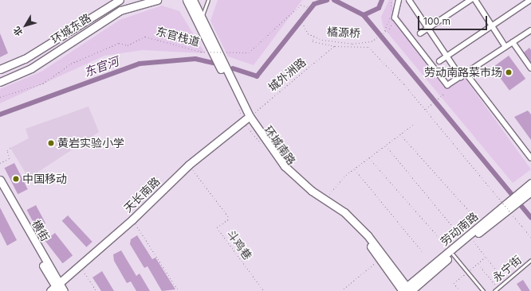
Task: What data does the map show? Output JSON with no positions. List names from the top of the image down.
{
  "streets": {
    "main road": [
      "环城东路",
      "环城南路",
      "天长南路",
      "劳动南路",
      "横街"
    ],
    "lane": ["永宁街"],
    "path": [
      "橘源桥",
      "东官栈道",
      "城外洲路",
      "斗鸡巷"
    ]
  },
  "crossings": [
    ["橘源桥", "东官栈道"],
    ["城外洲路", "环城南路"],
    ["城外洲路", "天长南路"],
    ["环城南路", "天长南路"],
    ["环城南路", "劳动南路"],
    ["天长南路", "横街"],
    ["天长南路", "斗鸡巷"]
  ],
  "water": ["东官河"],
  "places": ["劳动南路菜市场", "黄岩实验小学", "中国移动"],
  "scale_bar": "100 m",
  "north": "bottom left"
}
